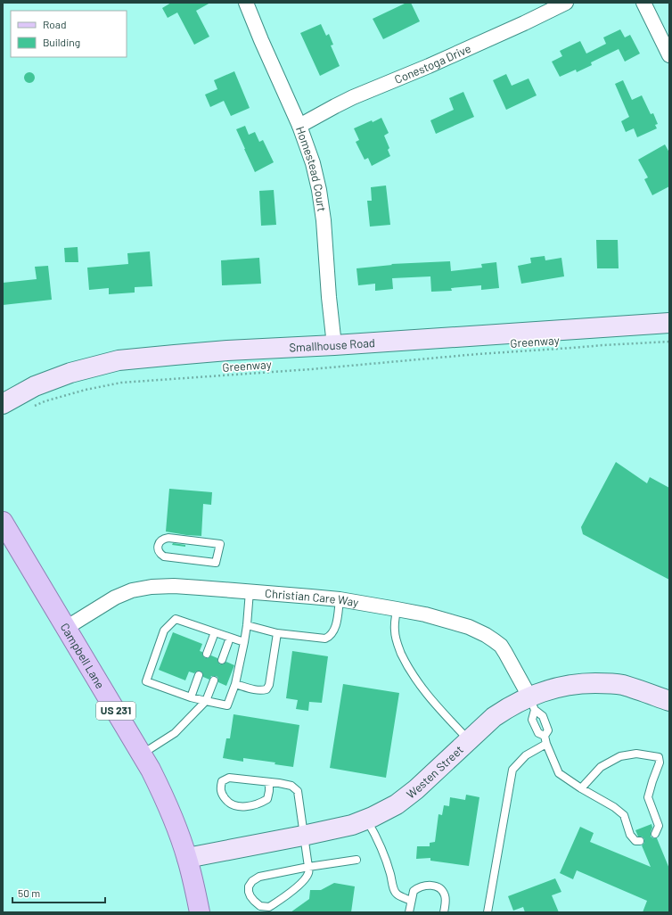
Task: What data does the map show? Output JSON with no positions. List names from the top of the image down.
{
  "streets": {
    "main road": ["Campbell Lane", "US 231"],
    "street": [
      "Conestoga Drive",
      "Homestead Court",
      "Smallhouse Road",
      "Christian Care Way",
      "Westen Street"
    ],
    "path": ["Greenway"]
  },
  "crossings": [
    ["Conestoga Drive", "Homestead Court"],
    ["Homestead Court", "Smallhouse Road"],
    ["Christian Care Way", "Campbell Lane"],
    ["Christian Care Way", "Westen Street"],
    ["Campbell Lane", "Westen Street"]
  ],
  "legend": ["Road", "Building"],
  "scale_bar": "50 m"
}
